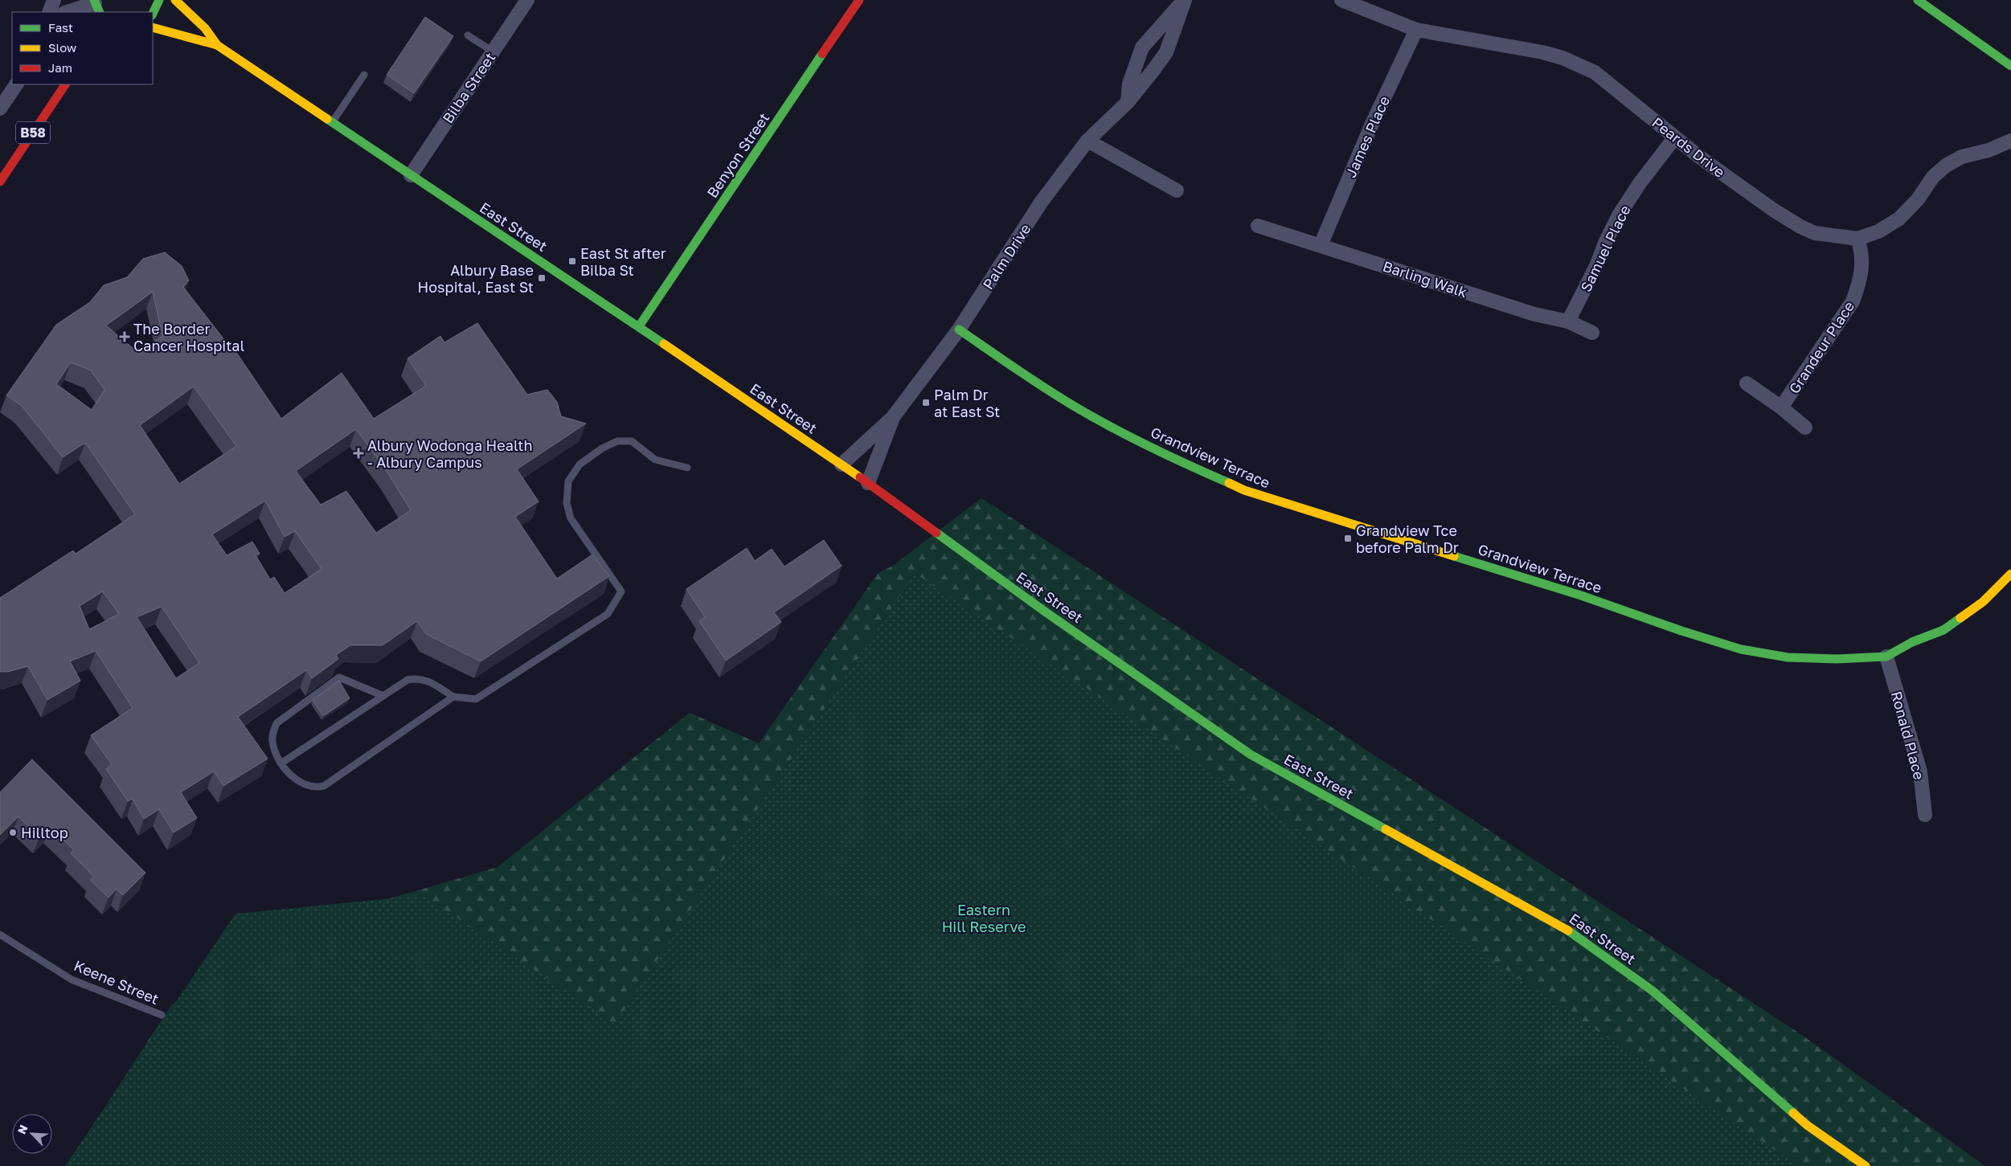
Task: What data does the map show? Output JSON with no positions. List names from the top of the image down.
{
  "streets": {
    "main road": [
      "B58",
      "Benyon Street",
      "East Street",
      "Grandview Terrace"
    ],
    "street": [
      "Bilba Street",
      "James Place",
      "Peards Drive",
      "Samuel Place",
      "Palm Drive",
      "Barling Walk",
      "Grandeur Place",
      "Ronald Place"
    ],
    "lane": ["Keene Street"]
  },
  "crossings": [
    ["Bilba Street", "East Street"],
    ["James Place", "Peards Drive"],
    ["James Place", "Barling Walk"],
    ["Peards Drive", "Samuel Place"],
    ["Peards Drive", "Grandeur Place"],
    ["Benyon Street", "East Street"],
    ["East Street", "Palm Drive"],
    ["Samuel Place", "Barling Walk"],
    ["Palm Drive", "Grandview Terrace"],
    ["Grandview Terrace", "Ronald Place"]
  ],
  "parks": ["Eastern Hill Reserve"],
  "places": {
    "transit": [
      "East St after Bilba St",
      "Albury Base Hospital, East St",
      "Palm Dr at East St",
      "Grandview Tce before Palm Dr"
    ],
    "health": ["The Border Cancer Hospital", "Albury Wodonga Health - Albury Campus"],
    "other": ["Hilltop"]
  },
  "legend": ["Fast", "Slow", "Jam"],
  "north": "top left"
}
